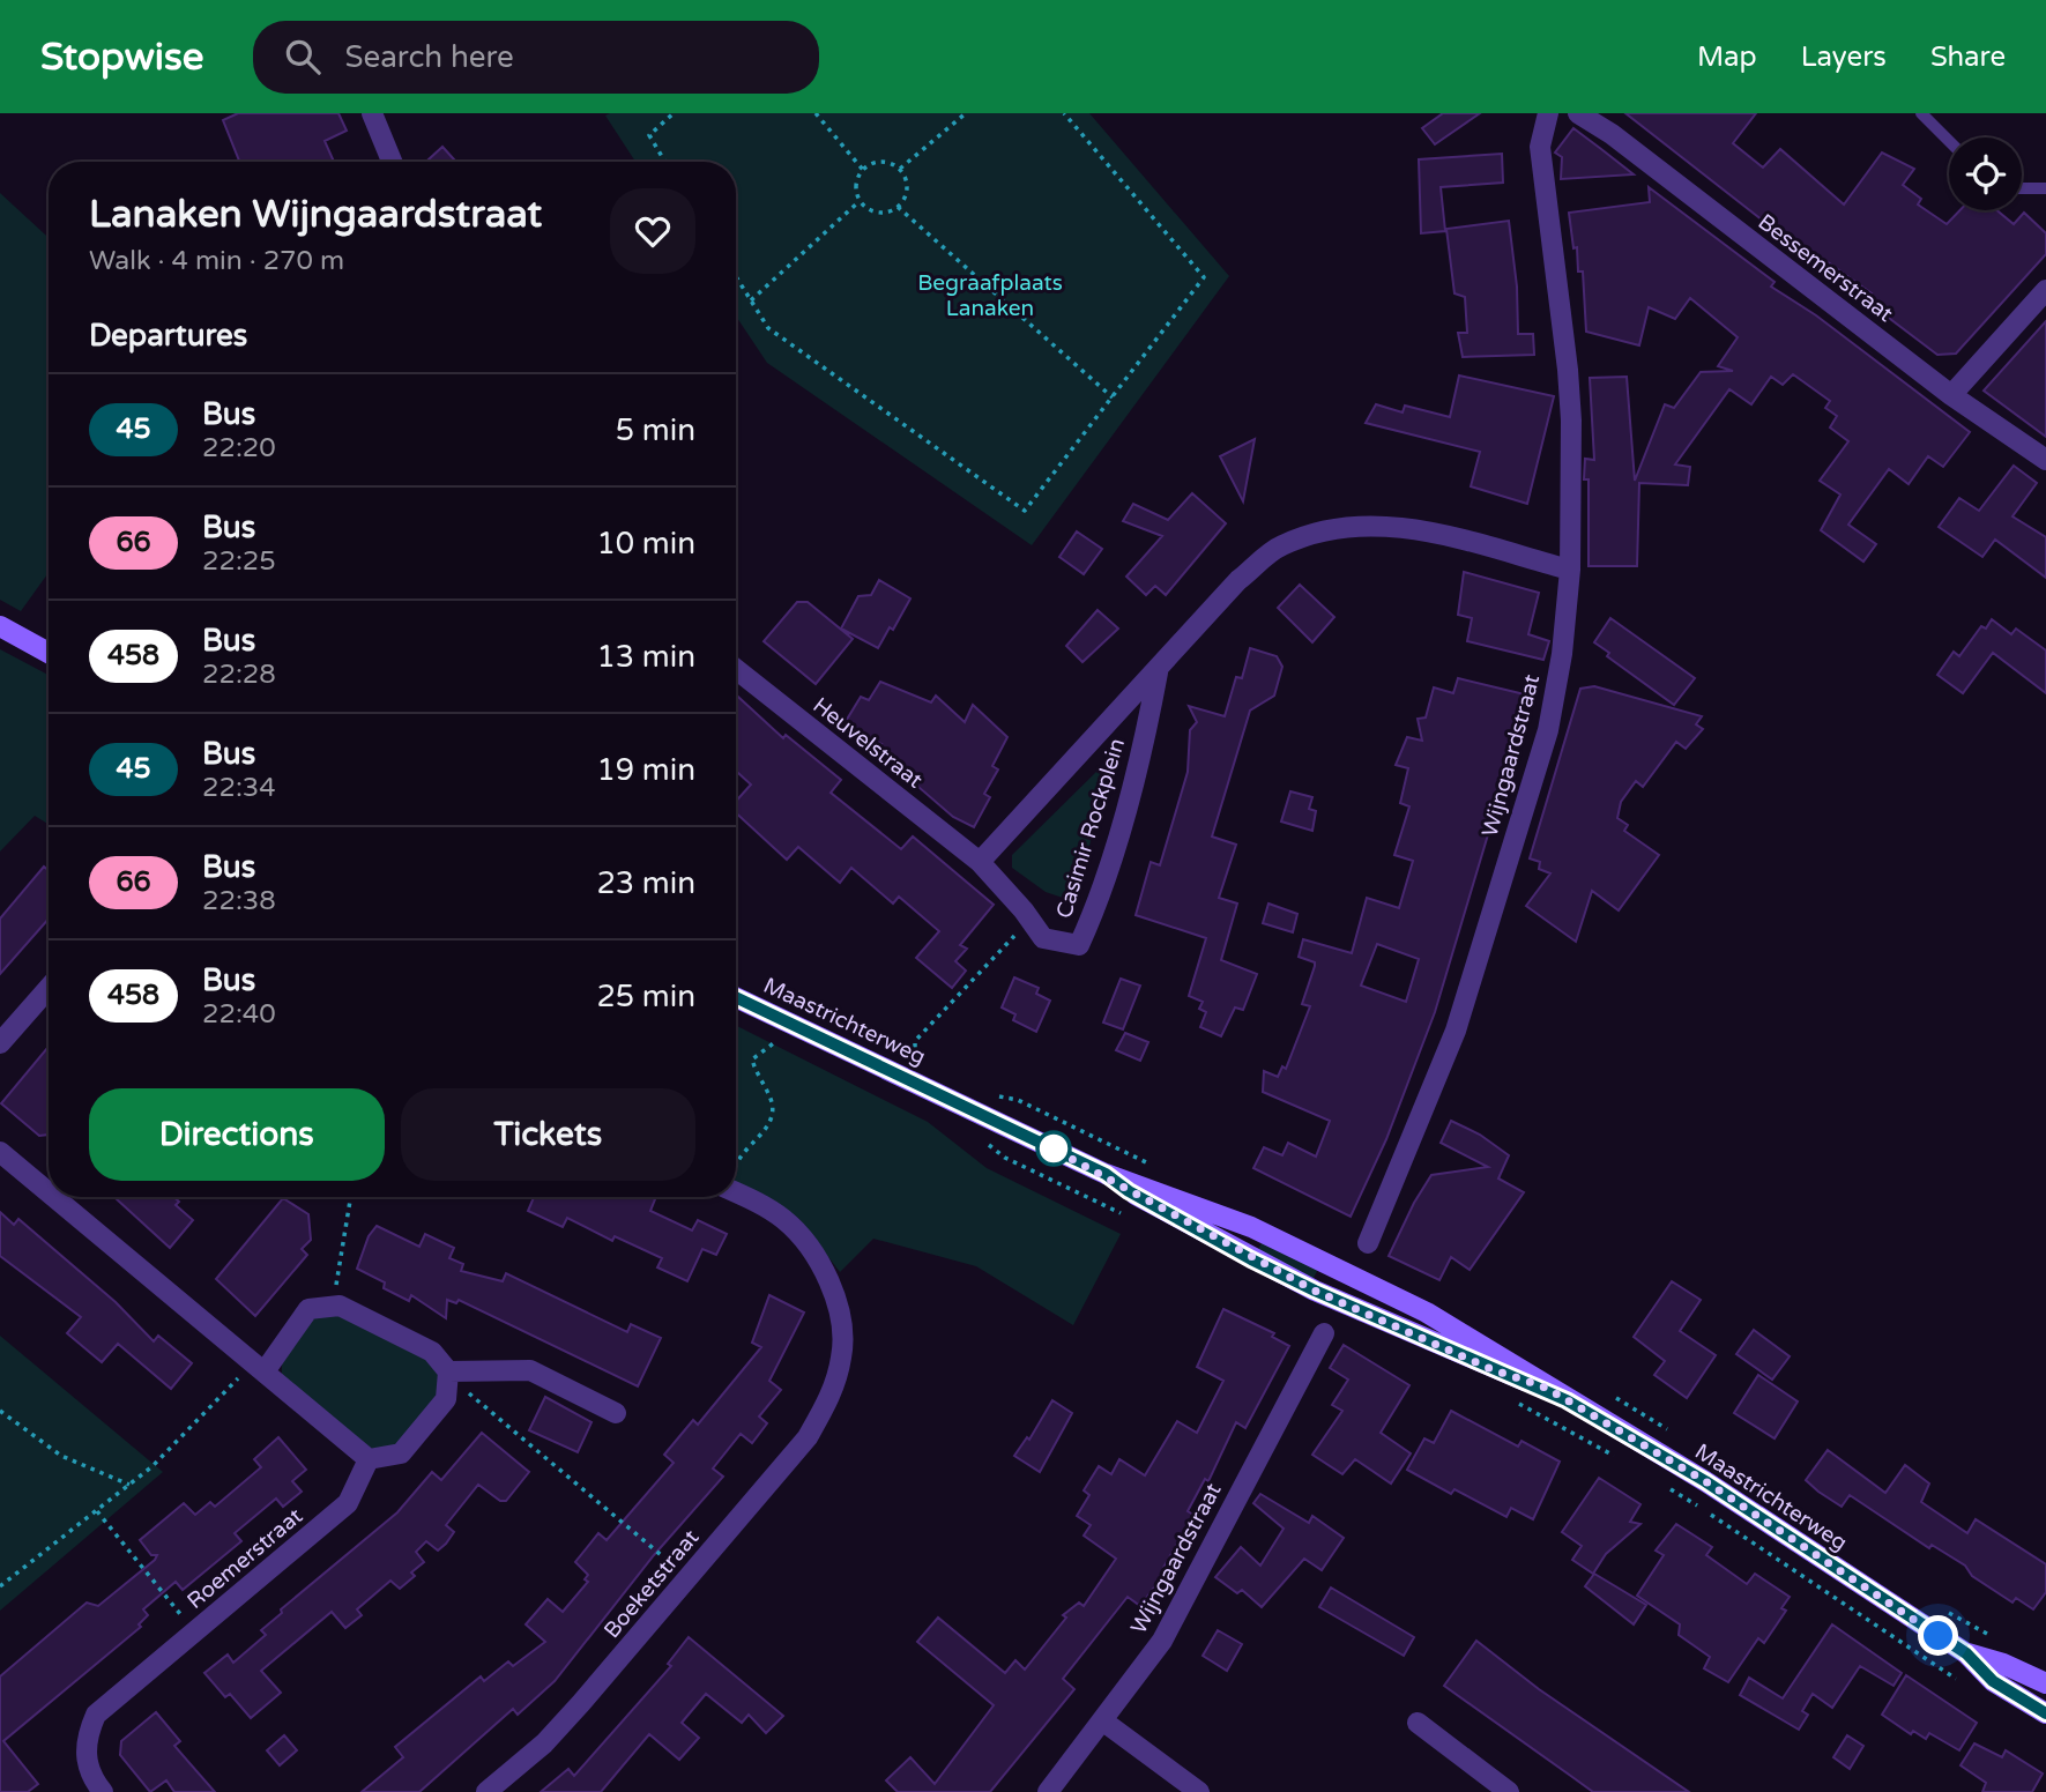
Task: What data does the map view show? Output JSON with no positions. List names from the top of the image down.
{
  "streets": {
    "main road": ["Maastrichterweg"],
    "street": [
      "Bessemerstraat",
      "Heuvelstraat",
      "Wijngaardstraat",
      "Casimir Rockplein",
      "Roemerstraat",
      "Boeketstraat"
    ]
  },
  "crossings": [
    ["Heuvelstraat", "Casimir Rockplein"],
    ["Wijngaardstraat", "Casimir Rockplein"]
  ],
  "parks": ["Begraafplaats Lanaken"],
  "lines": ["bus line 45"],
  "page": {
    "header": "Stopwise",
    "search": "Search here",
    "nav": ["Map", "Layers", "Share"],
    "heading": [
      ["Lanaken Wijngaardstraat", "Walk · 4 min · 270 m"],
      "Departures"
    ],
    "list": [
      {
        "mark": "45",
        "name": "Bus",
        "note": "22:20",
        "value": "5 min"
      },
      {
        "mark": "66",
        "name": "Bus",
        "note": "22:25",
        "value": "10 min"
      },
      {
        "mark": "458",
        "name": "Bus",
        "note": "22:28",
        "value": "13 min"
      },
      {
        "mark": "45",
        "name": "Bus",
        "note": "22:34",
        "value": "19 min"
      },
      {
        "mark": "66",
        "name": "Bus",
        "note": "22:38",
        "value": "23 min"
      },
      {
        "mark": "458",
        "name": "Bus",
        "note": "22:40",
        "value": "25 min"
      }
    ],
    "buttons": ["Directions", "Tickets"]
  }
}
